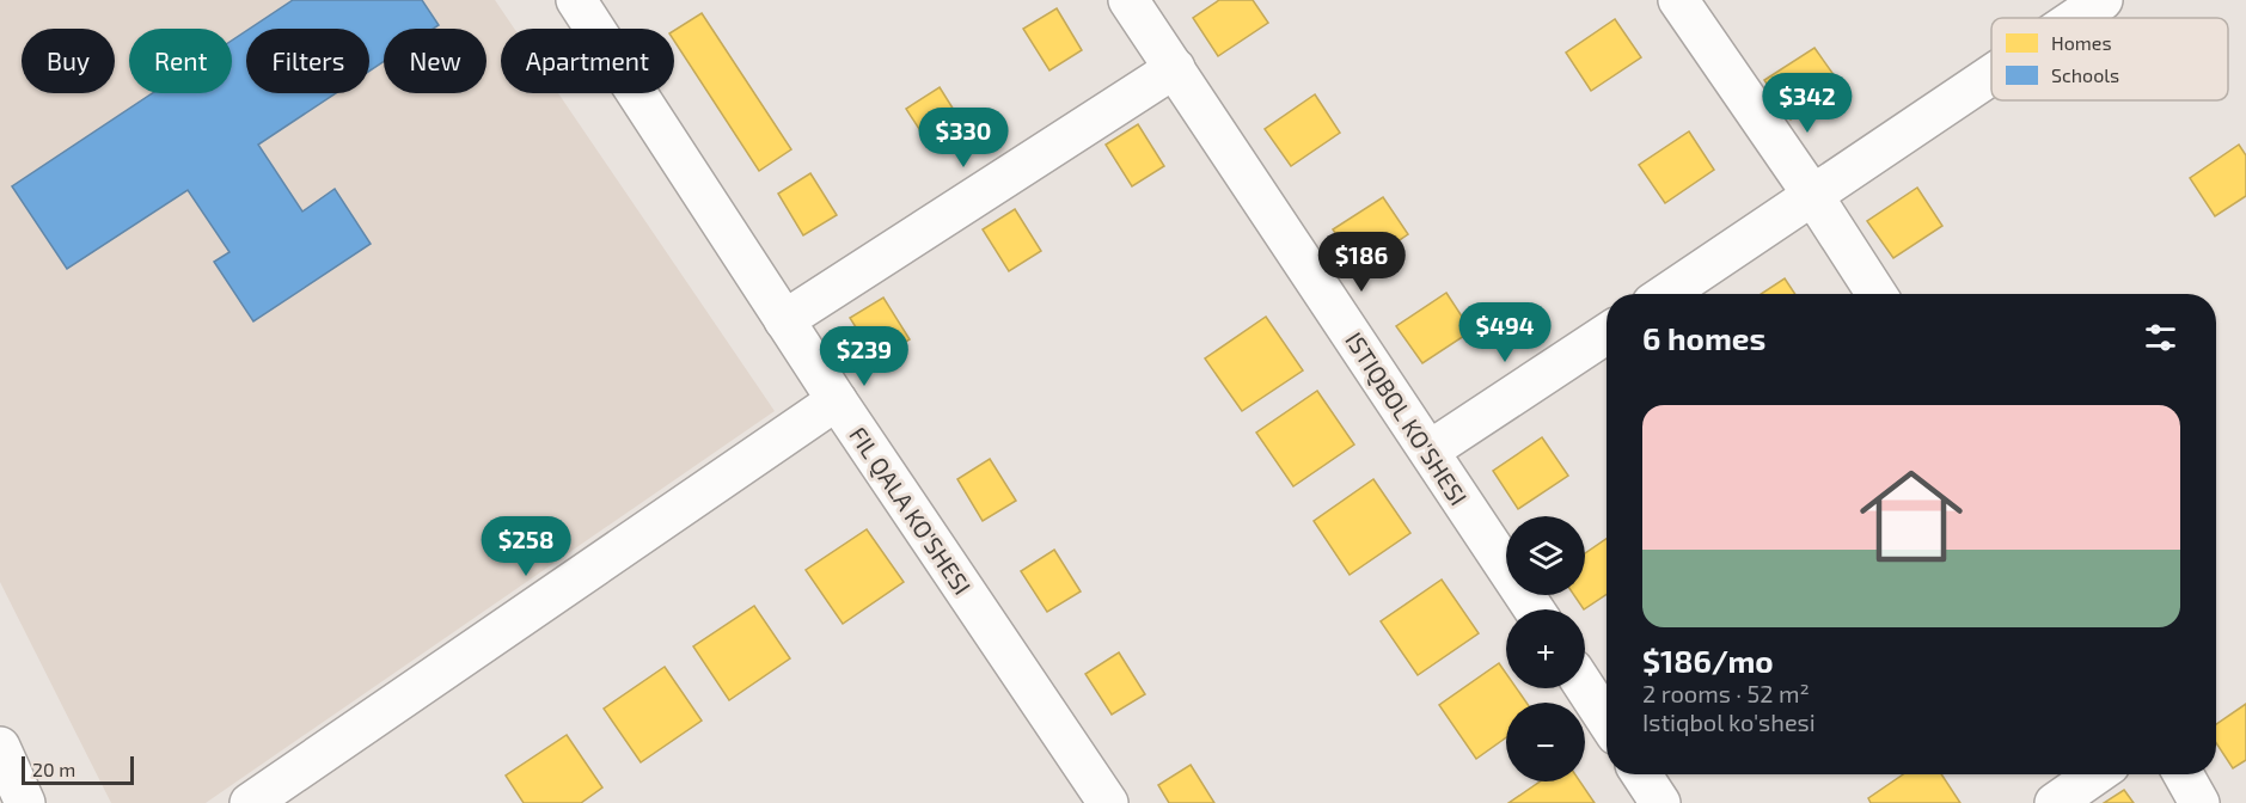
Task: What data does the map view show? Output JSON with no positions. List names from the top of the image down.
{
  "streets": {
    "street": ["ISTIQBOL KO'SHESI", "FIL QALA KO'SHESI"]
  },
  "legend": ["Homes", "Schools"],
  "scale_bar": "20 m",
  "page": {
    "chip": [
      "Buy",
      "Rent",
      "Filters",
      "New",
      "Apartment"
    ],
    "price": [
      "$342",
      "$330",
      "$186",
      "$494",
      "$239",
      "$258"
    ],
    "heading": "6 homes",
    "list": [
      {
        "name": "$186/mo",
        "note": "2 rooms · 52 m² · Istiqbol ko'shesi"
      }
    ],
    "map_buttons": ["+", "−"],
    "scale": "20 m"
  }
}
